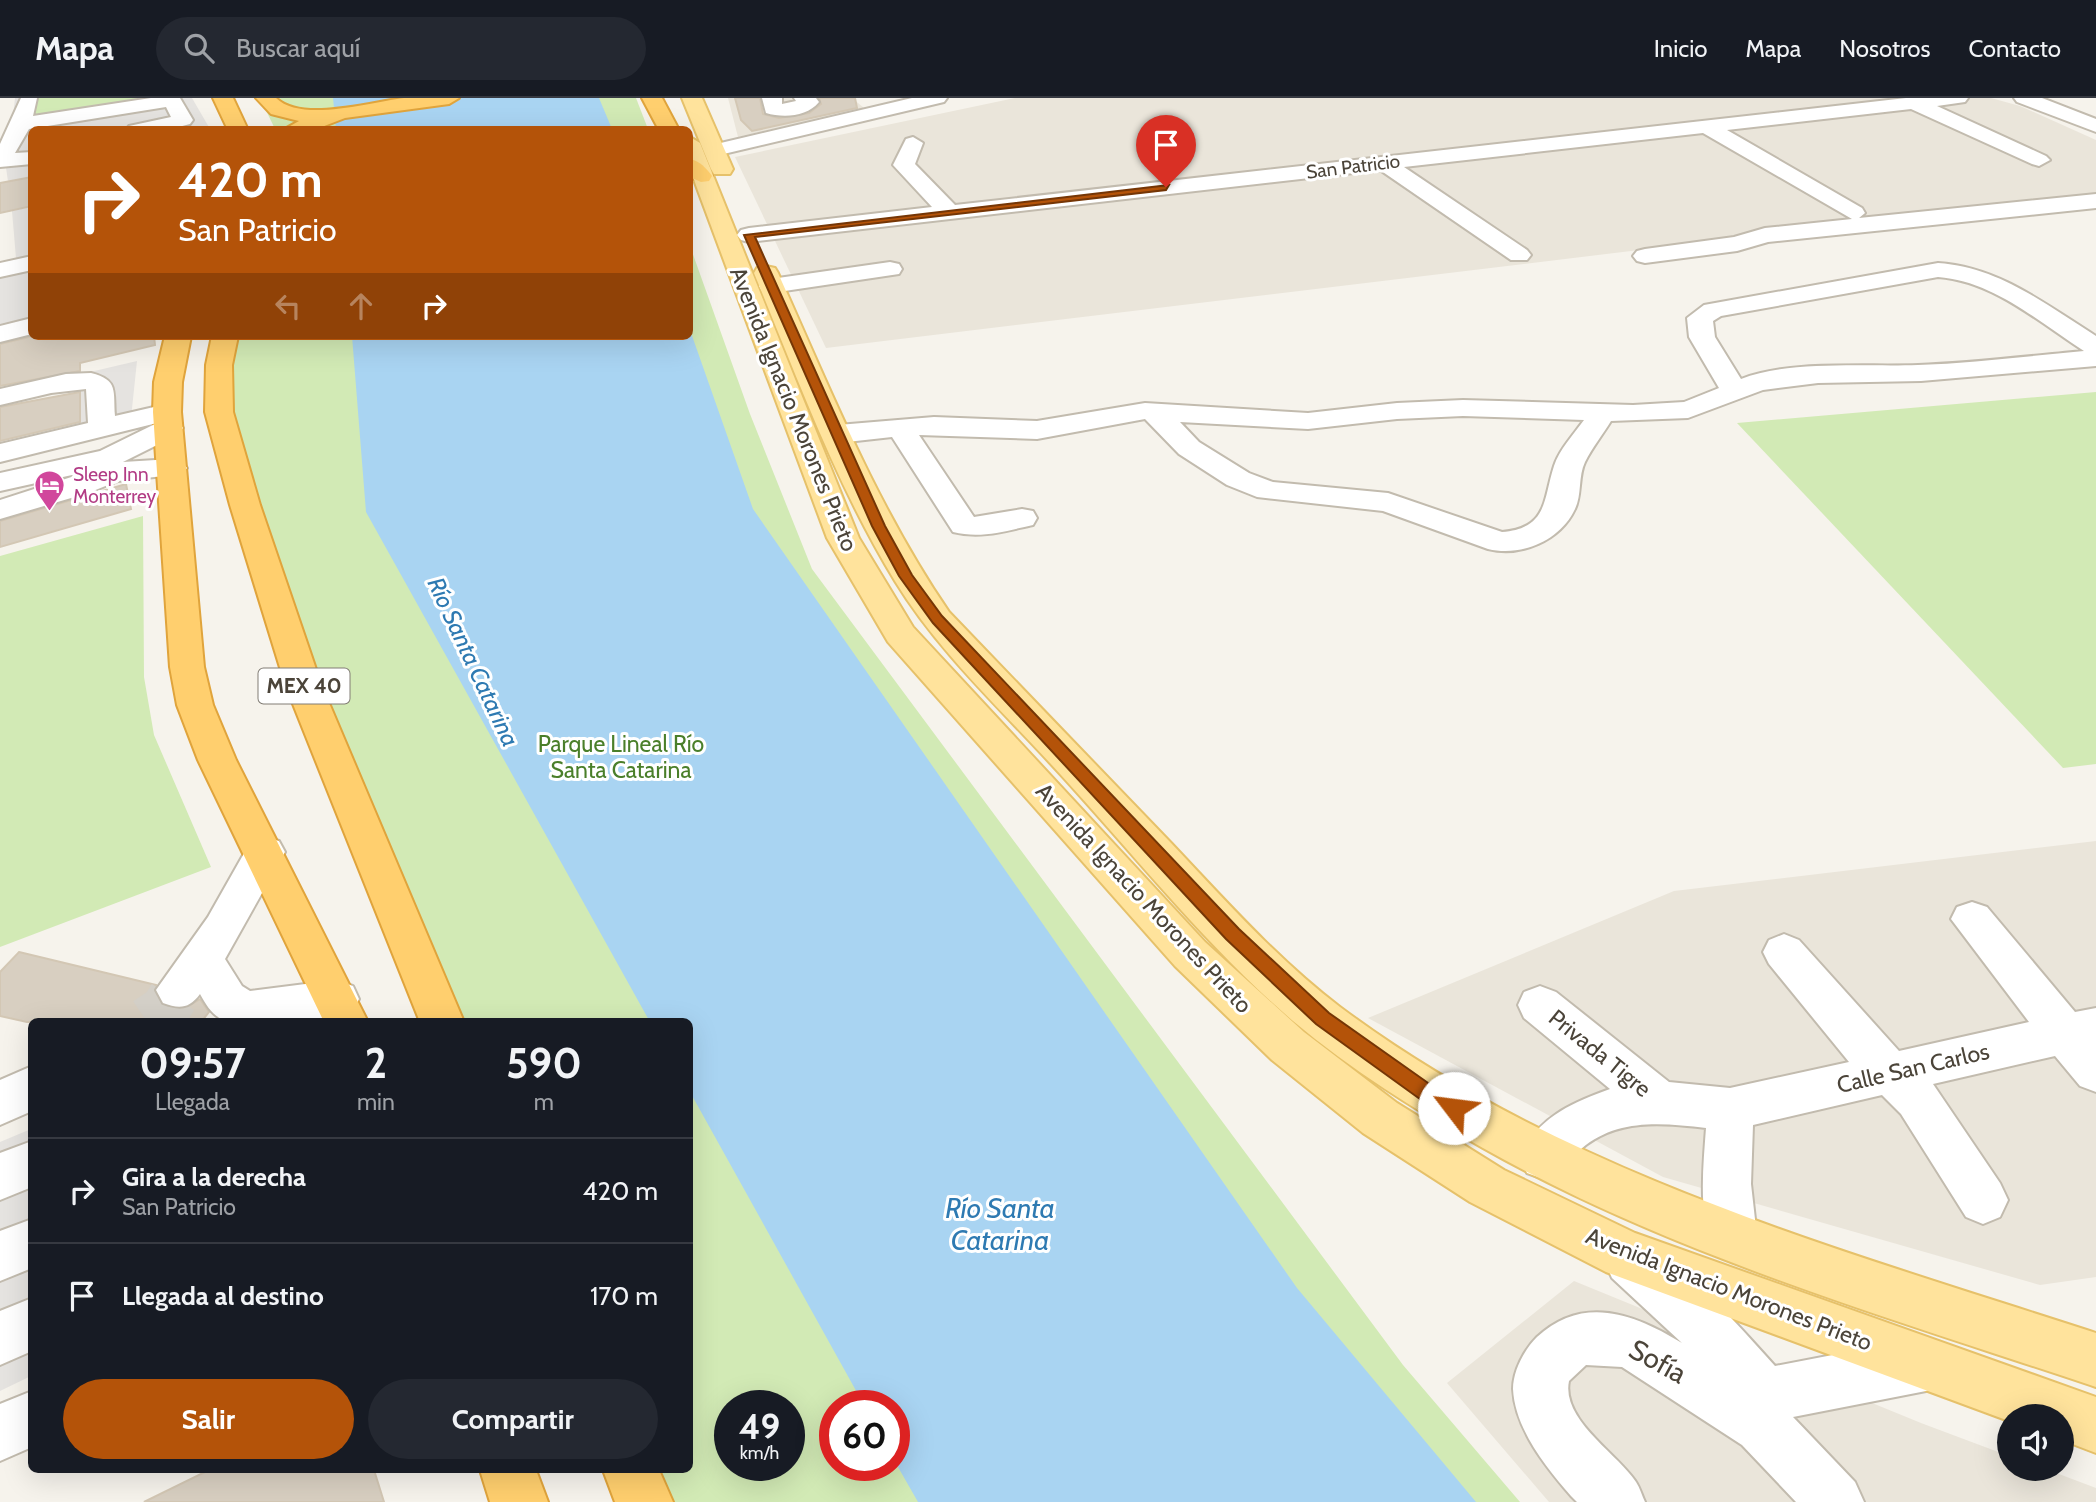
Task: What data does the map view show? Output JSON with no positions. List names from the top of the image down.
{
  "streets": {
    "highway": ["MEX 40"],
    "main road": ["Avenida Ignacio Morones Prieto"],
    "street": [
      "San Patricio",
      "Privada Tigre",
      "Calle San Carlos",
      "Sofía"
    ]
  },
  "crossings": [
    ["San Patricio", "Avenida Ignacio Morones Prieto"],
    ["Avenida Ignacio Morones Prieto", "Calle San Carlos"],
    ["Privada Tigre", "Calle San Carlos"]
  ],
  "water": ["Río Santa Catarina"],
  "parks": ["Parque Lineal Río Santa Catarina"],
  "places": {
    "hotel": ["Sleep Inn Monterrey"]
  },
  "page": {
    "header": "Mapa",
    "search": "Buscar aquí",
    "nav": [
      "Inicio",
      "Mapa",
      "Nosotros",
      "Contacto"
    ],
    "turn": ["420 m", "San Patricio"],
    "eta": [
      "09:57",
      "Llegada",
      "2",
      "min",
      "590",
      "m"
    ],
    "list": [
      {
        "name": "Gira a la derecha",
        "note": "San Patricio",
        "value": "420 m"
      },
      {
        "name": "Llegada al destino",
        "value": "170 m"
      }
    ],
    "buttons": ["Salir", "Compartir"],
    "speed": "49 km/h",
    "limit": "60"
  }
}
